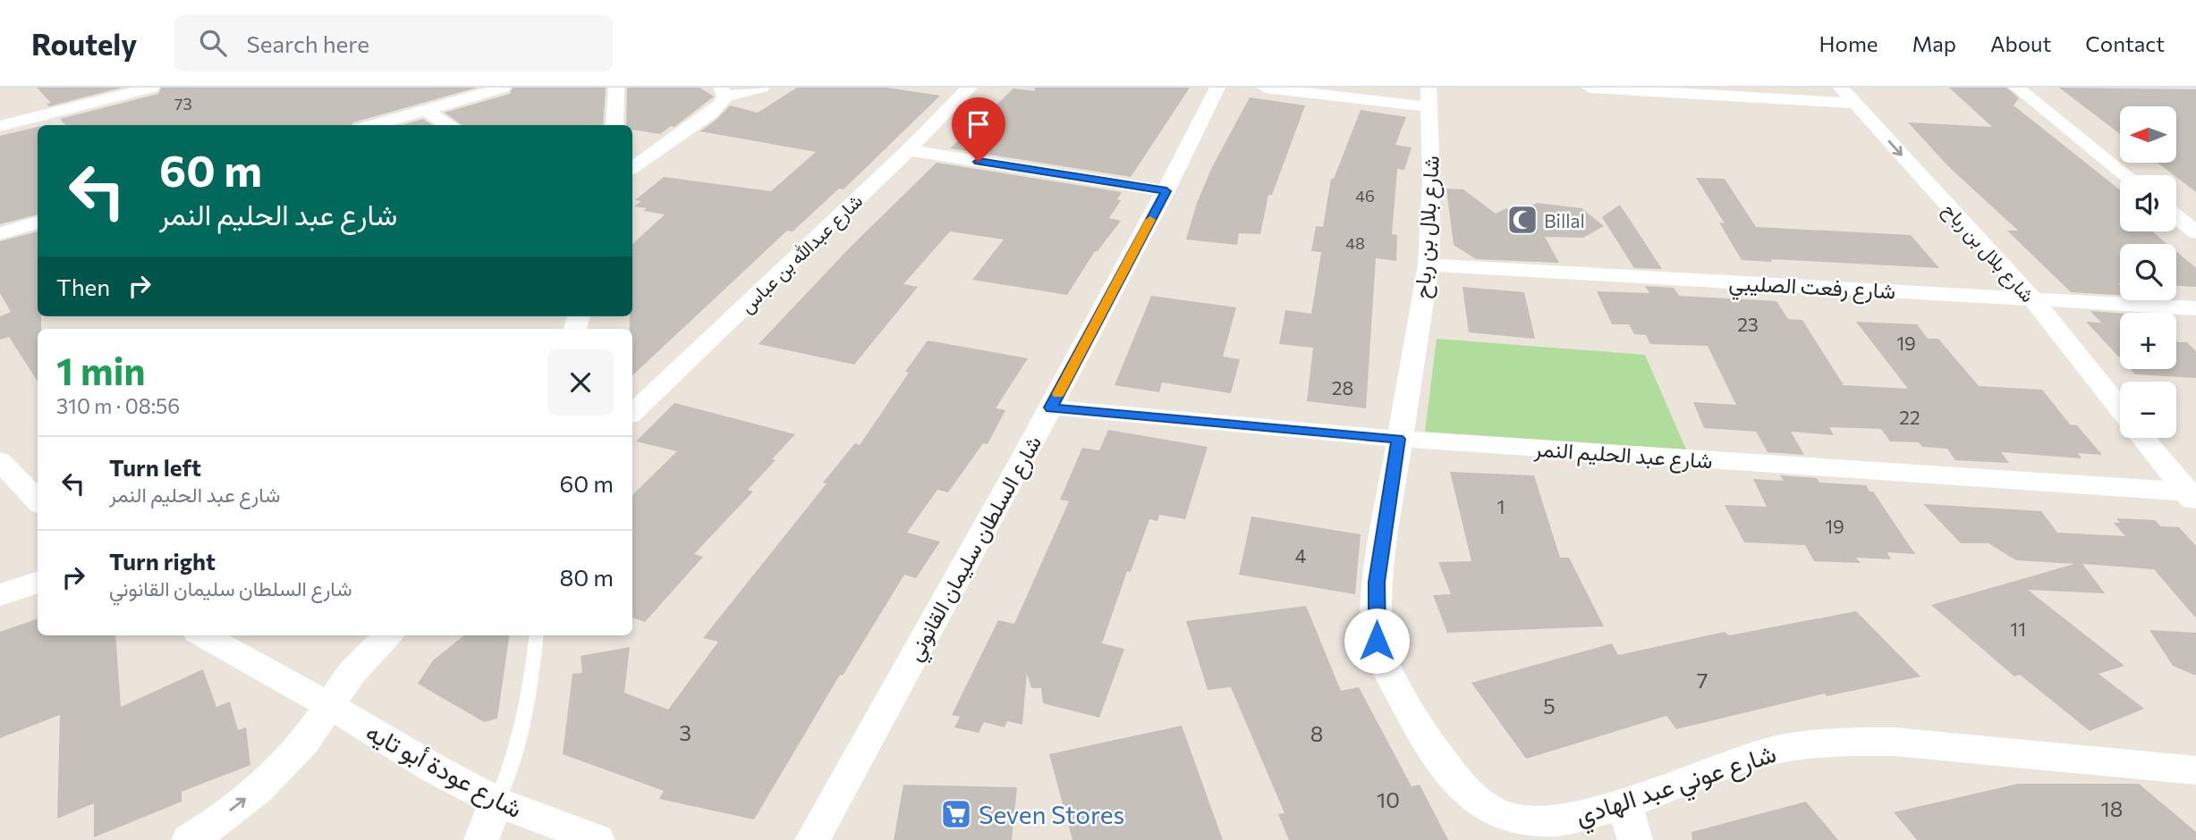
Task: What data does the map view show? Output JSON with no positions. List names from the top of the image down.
{
  "streets": {
    "street": [
      "شارع بلال بن رباح",
      "شارع عبدالله بن عباس",
      "شارع رفعت الصليبي",
      "شارع عبد الحليم النمر",
      "شارع السلطان سليمان القانوني",
      "شارع عودة أبو تايه",
      "شارع عوني عبد الهادي"
    ]
  },
  "crossings": [
    ["شارع بلال بن رباح", "شارع رفعت الصليبي"],
    ["شارع بلال بن رباح", "شارع عبد الحليم النمر"],
    ["شارع بلال بن رباح", "شارع عوني عبد الهادي"],
    ["شارع عبد الحليم النمر", "شارع السلطان سليمان القانوني"],
    ["شارع عبد الحليم النمر", "شارع عوني عبد الهادي"]
  ],
  "places": {
    "mosque": ["Billal"],
    "supermarket": ["Seven Stores"]
  },
  "house_numbers": [
    "73",
    "46",
    "48",
    "23",
    "19",
    "28",
    "22",
    "1",
    "19",
    "4",
    "11",
    "7",
    "5",
    "3",
    "8",
    "10",
    "18"
  ],
  "north": "left",
  "page": {
    "header": "Routely",
    "search": "Search here",
    "nav": [
      "Home",
      "Map",
      "About",
      "Contact"
    ],
    "map_buttons": ["+", "−"],
    "turn": ["60 m", "شارع عبد الحليم النمر"],
    "then": "Then",
    "heading": ["1 min", "310 m · 08:56"],
    "list": [
      {
        "name": "Turn left",
        "note": "شارع عبد الحليم النمر",
        "value": "60 m"
      },
      {
        "name": "Turn right",
        "note": "شارع السلطان سليمان القانوني",
        "value": "80 m"
      }
    ]
  }
}
